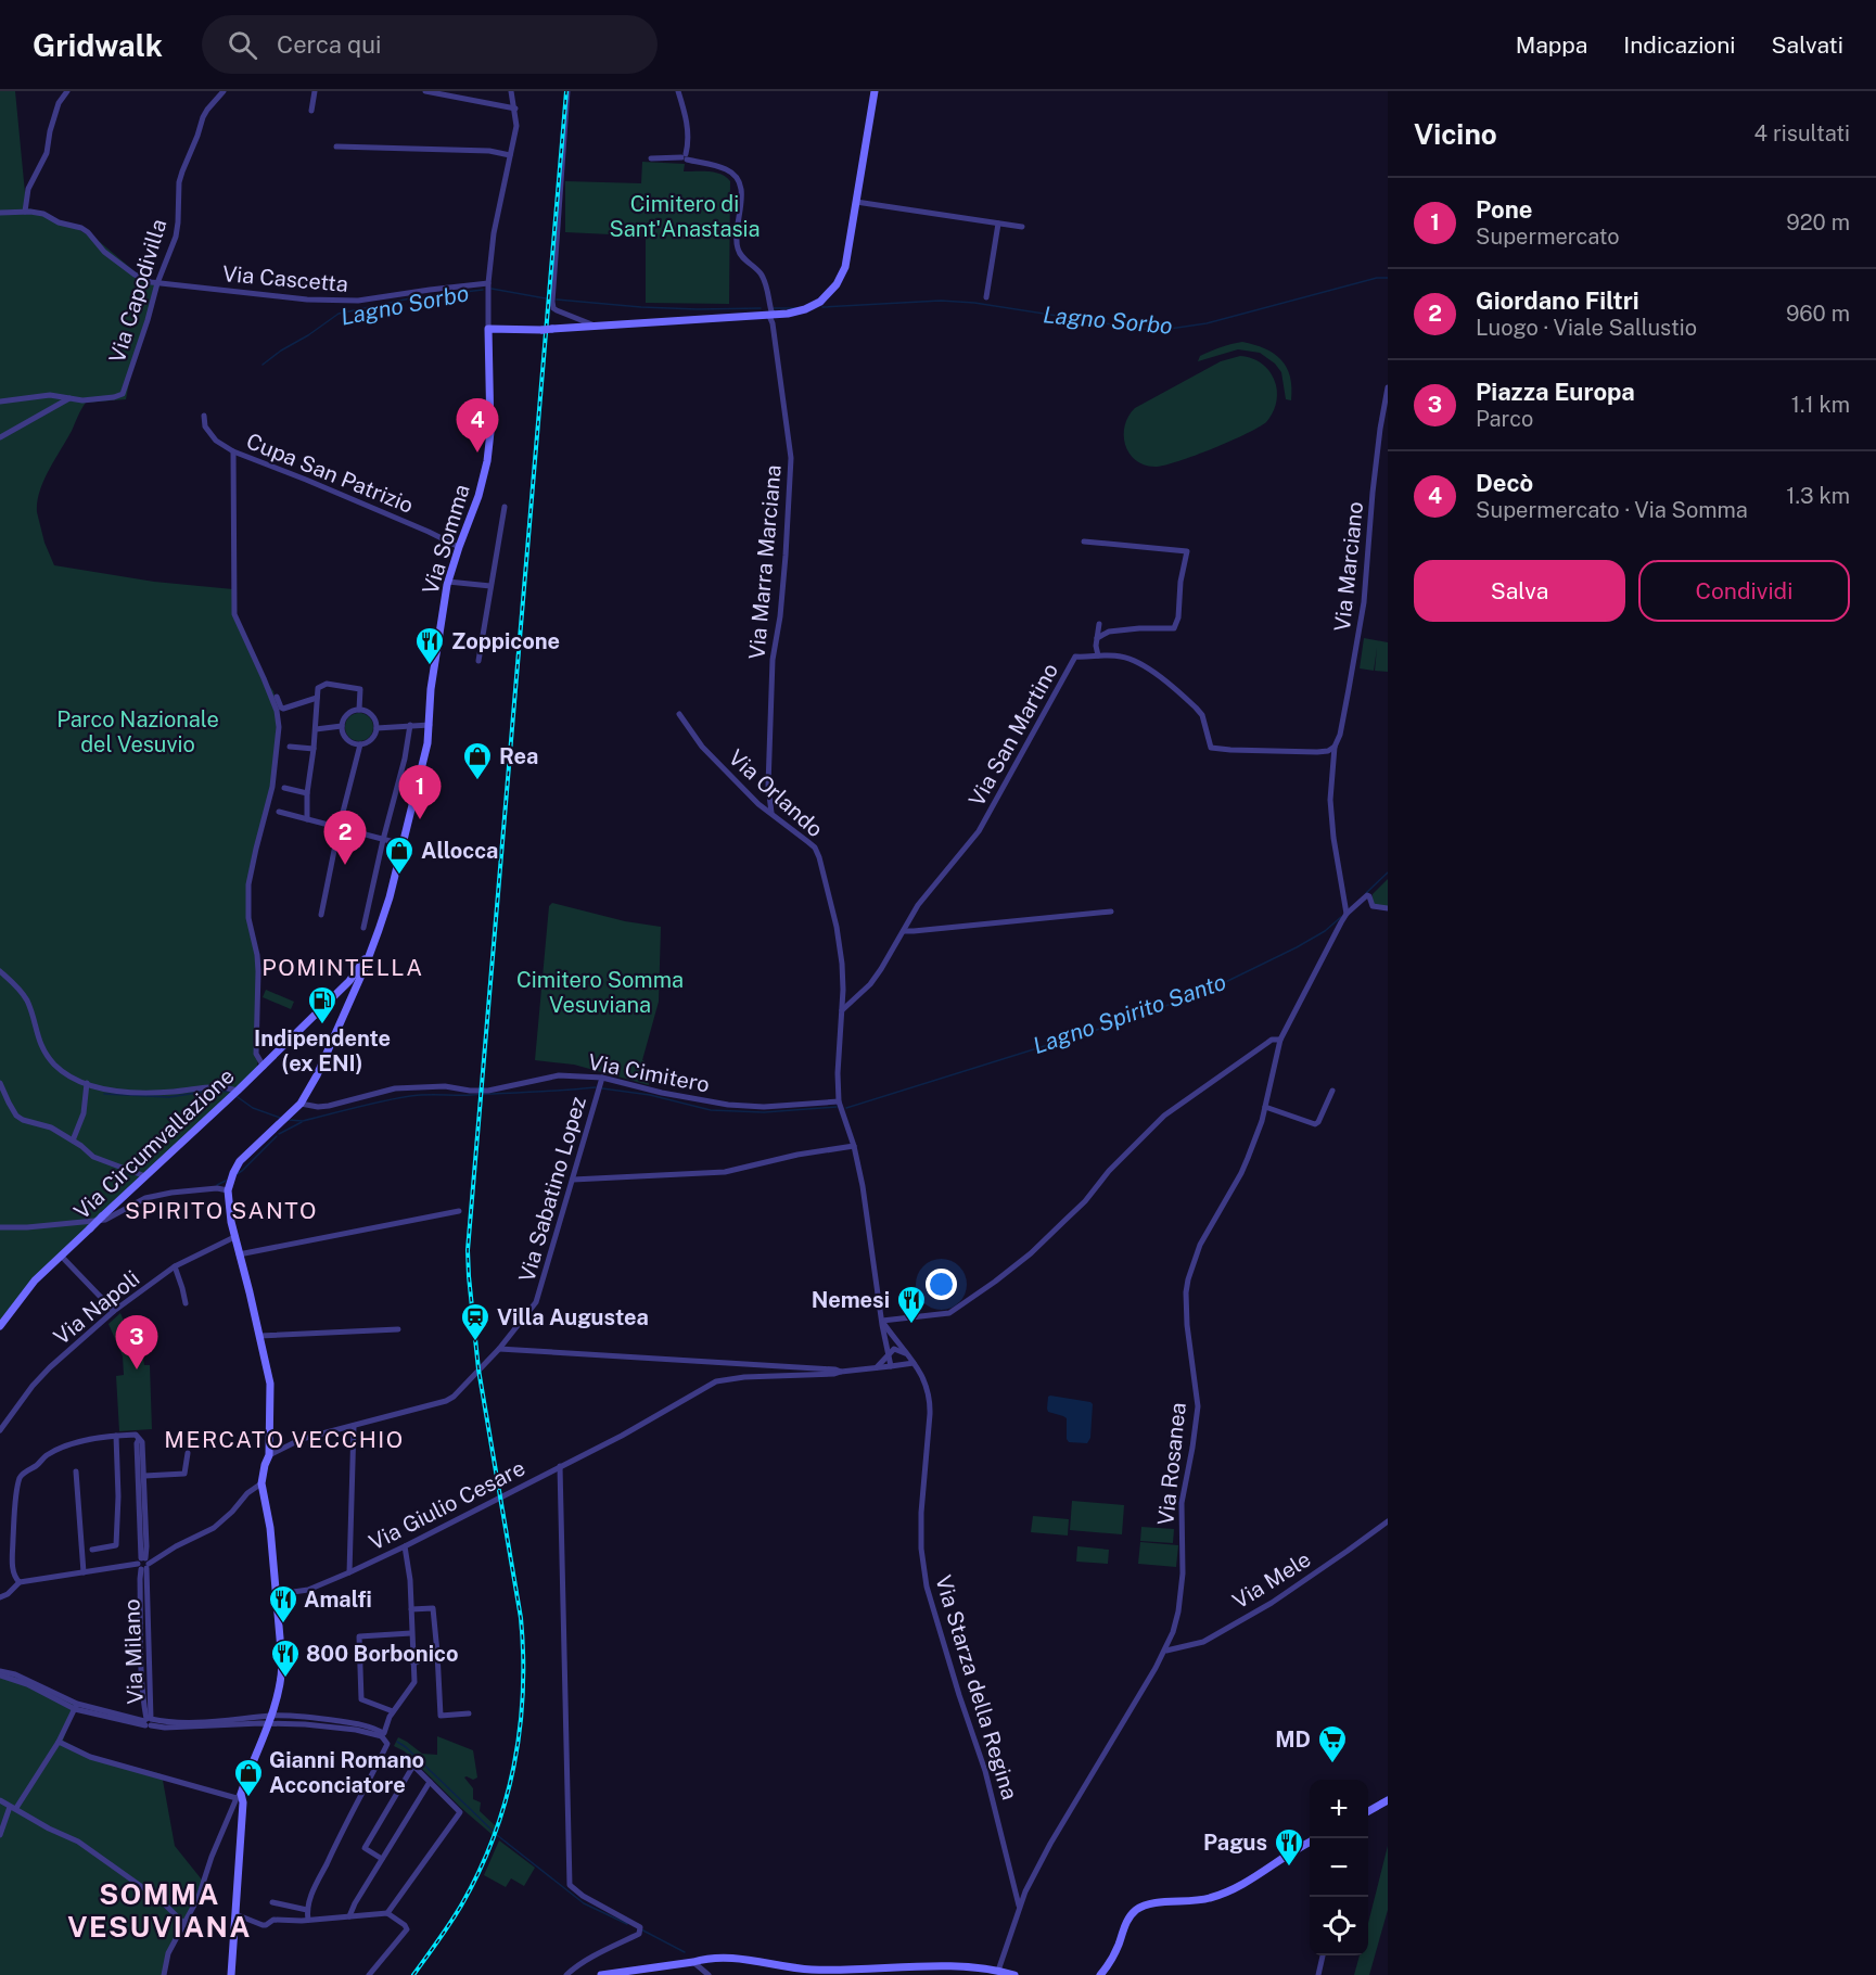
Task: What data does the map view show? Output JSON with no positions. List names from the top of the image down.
{
  "streets": {
    "street": [
      "Via Cascetta",
      "Via Capodivilla",
      "Cupa San Patrizio",
      "Via Somma",
      "Via Marra Marciana",
      "Via Marciano",
      "Via San Martino",
      "Via Orlando",
      "Via Cimitero",
      "Via Circumvallazione",
      "Via Sabatino Lopez",
      "Via Napoli",
      "Via Rosanea",
      "Via Giulio Cesare",
      "Via Mele",
      "Via Milano",
      "Via Starza della Regina"
    ]
  },
  "crossings": [
    ["Via Cascetta", "Via Capodivilla"],
    ["Via Cascetta", "Via Somma"],
    ["Cupa San Patrizio", "Via Somma"],
    ["Via Somma", "Via Circumvallazione"],
    ["Via Marra Marciana", "Via Orlando"],
    ["Via Marciano", "Via San Martino"],
    ["Via Marciano", "Via Rosanea"],
    ["Via San Martino", "Via Orlando"],
    ["Via Orlando", "Via Cimitero"],
    ["Via Orlando", "Via Starza della Regina"],
    ["Via Cimitero", "Via Sabatino Lopez"],
    ["Via Cimitero", "Via Starza della Regina"],
    ["Via Sabatino Lopez", "Via Giulio Cesare"],
    ["Via Rosanea", "Via Mele"],
    ["Via Rosanea", "Via Starza della Regina"]
  ],
  "districts": [
    "POMINTELLA",
    "SPIRITO SANTO",
    "MERCATO VECCHIO",
    "SOMMA VESUVIANA"
  ],
  "water": ["Lagno Sorbo", "Lagno Spirito Santo"],
  "parks": ["Cimitero di Sant'Anastasia", "Parco Nazionale del Vesuvio", "Cimitero Somma Vesuviana"],
  "places": {
    "restaurant": [
      "Zoppicone",
      "Nemesi",
      "Amalfi",
      "800 Borbonico",
      "Pagus"
    ],
    "shop": ["Rea", "Allocca", "Gianni Romano Acconciatore"],
    "fuel station": ["Indipendente (ex ENI)"],
    "station": ["Villa Augustea"],
    "supermarket": ["MD"]
  },
  "page": {
    "header": "Gridwalk",
    "search": "Cerca qui",
    "nav": ["Mappa", "Indicazioni", "Salvati"],
    "heading": ["Vicino", "4 risultati"],
    "list": [
      {
        "mark": "1",
        "name": "Pone",
        "note": "Supermercato",
        "value": "920 m"
      },
      {
        "mark": "2",
        "name": "Giordano Filtri",
        "note": "Luogo · Viale Sallustio",
        "value": "960 m"
      },
      {
        "mark": "3",
        "name": "Piazza Europa",
        "note": "Parco",
        "value": "1.1 km"
      },
      {
        "mark": "4",
        "name": "Decò",
        "note": "Supermercato · Via Somma",
        "value": "1.3 km"
      }
    ],
    "pins": [
      "4",
      "1",
      "2",
      "3"
    ],
    "buttons": ["Salva", "Condividi"],
    "map_buttons": ["+", "−"]
  }
}
